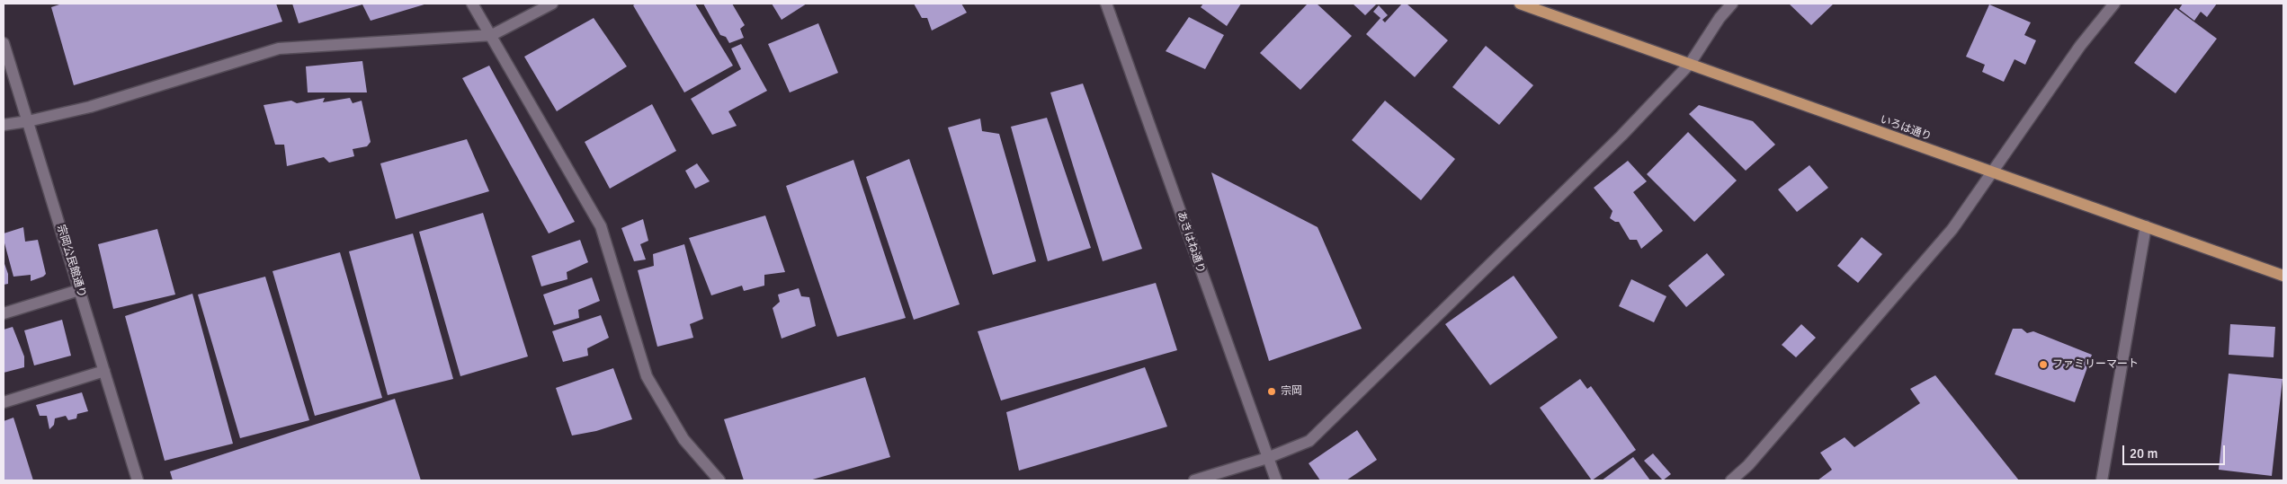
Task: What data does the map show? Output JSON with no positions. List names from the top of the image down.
{
  "streets": {
    "main road": ["いろは通り"],
    "street": ["あきはね通り", "宗岡公民館通り"]
  },
  "places": ["ファミリーマート", "宗岡"],
  "scale_bar": "20 m"
}
